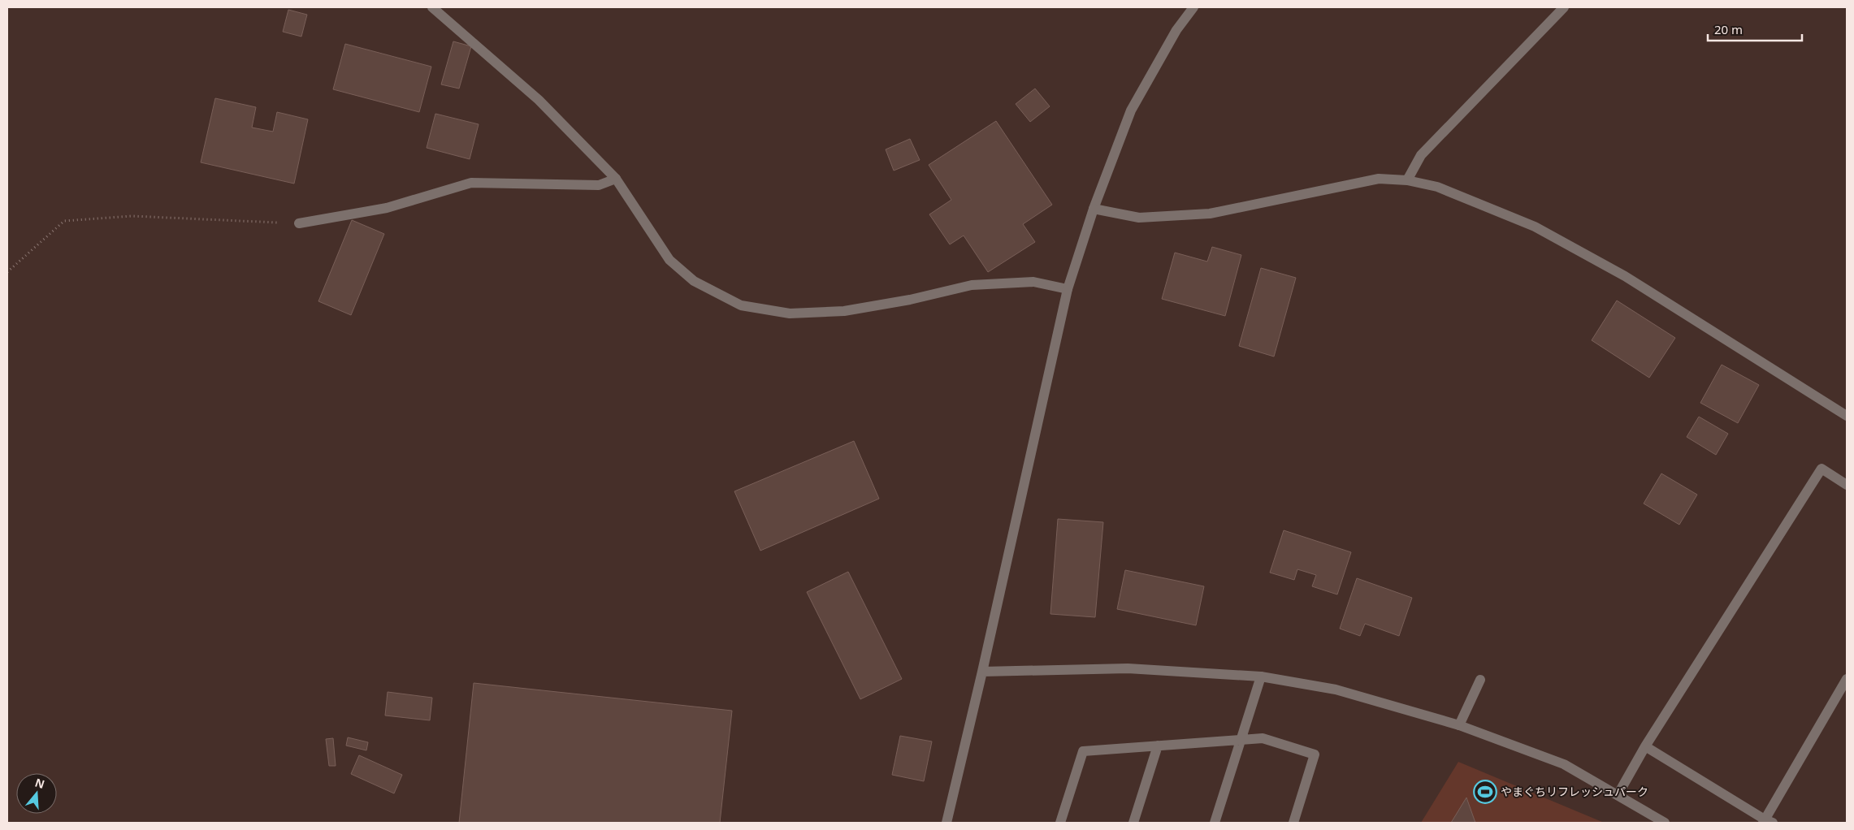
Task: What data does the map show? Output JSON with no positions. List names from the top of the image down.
{
  "places": {
    "sports": ["やまぐちリフレッシュパーク"]
  },
  "scale_bar": "20 m",
  "north": "top"
}
